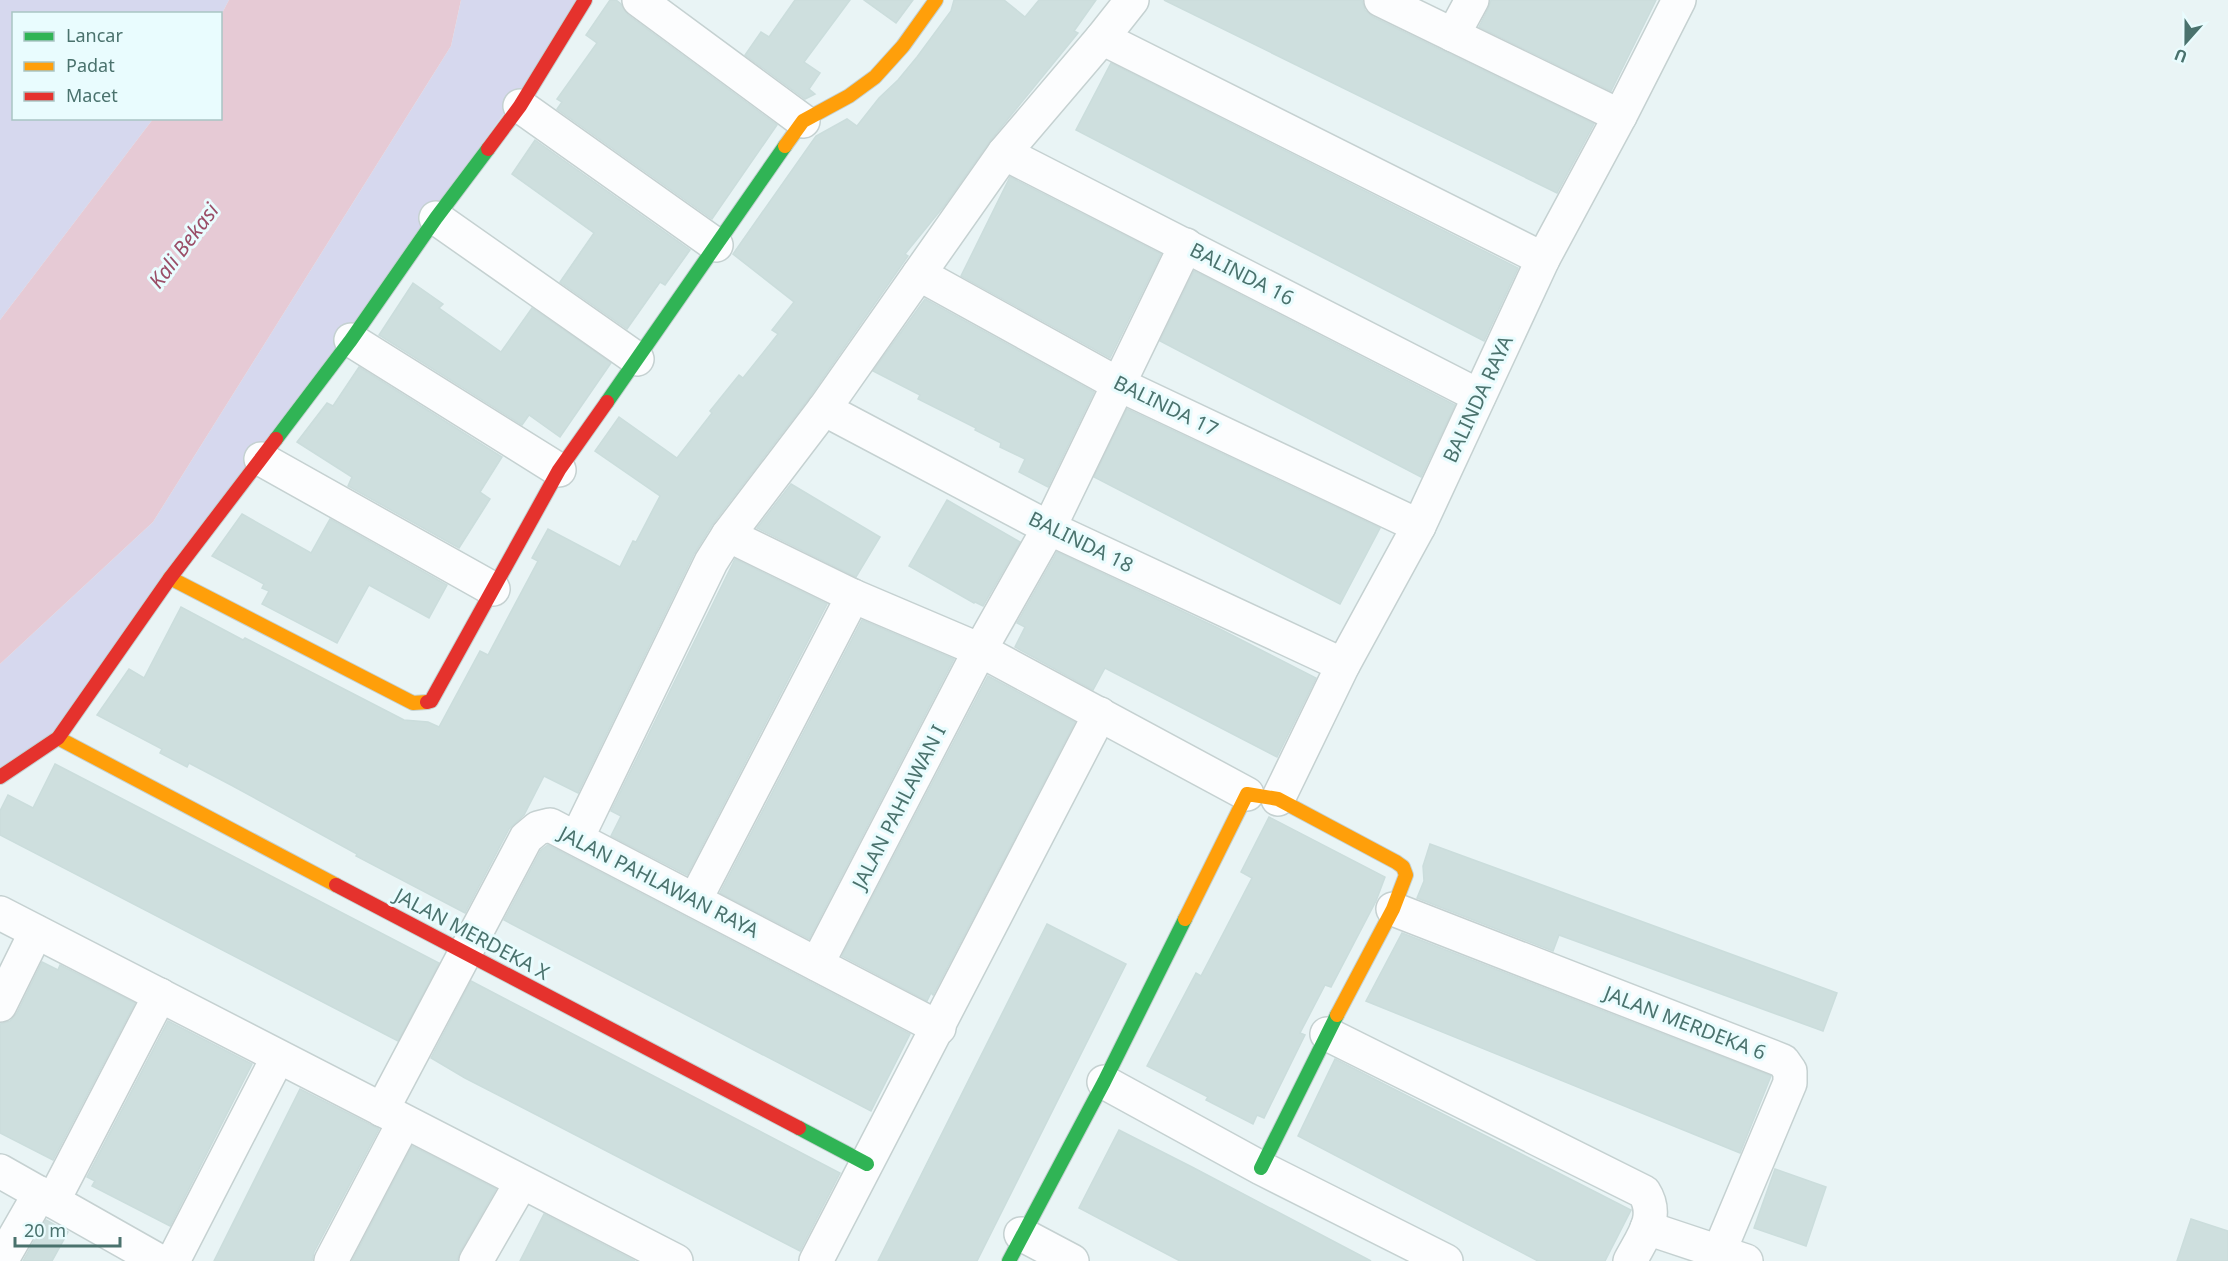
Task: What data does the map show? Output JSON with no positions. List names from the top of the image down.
{
  "streets": {
    "street": [
      "BALINDA 16",
      "BALINDA RAYA",
      "BALINDA 17",
      "BALINDA 18",
      "JALAN PAHLAWAN I",
      "JALAN PAHLAWAN RAYA",
      "JALAN MERDEKA X",
      "JALAN MERDEKA 6"
    ]
  },
  "crossings": [
    ["BALINDA 16", "BALINDA RAYA"],
    ["BALINDA 16", "JALAN PAHLAWAN I"],
    ["BALINDA RAYA", "BALINDA 17"],
    ["BALINDA RAYA", "BALINDA 18"],
    ["BALINDA 17", "JALAN PAHLAWAN I"],
    ["BALINDA 18", "JALAN PAHLAWAN I"],
    ["JALAN PAHLAWAN I", "JALAN PAHLAWAN RAYA"],
    ["JALAN PAHLAWAN RAYA", "JALAN MERDEKA X"]
  ],
  "water": ["Kali Bekasi"],
  "legend": ["Lancar", "Padat", "Macet"],
  "scale_bar": "20 m",
  "north": "bottom"
}
